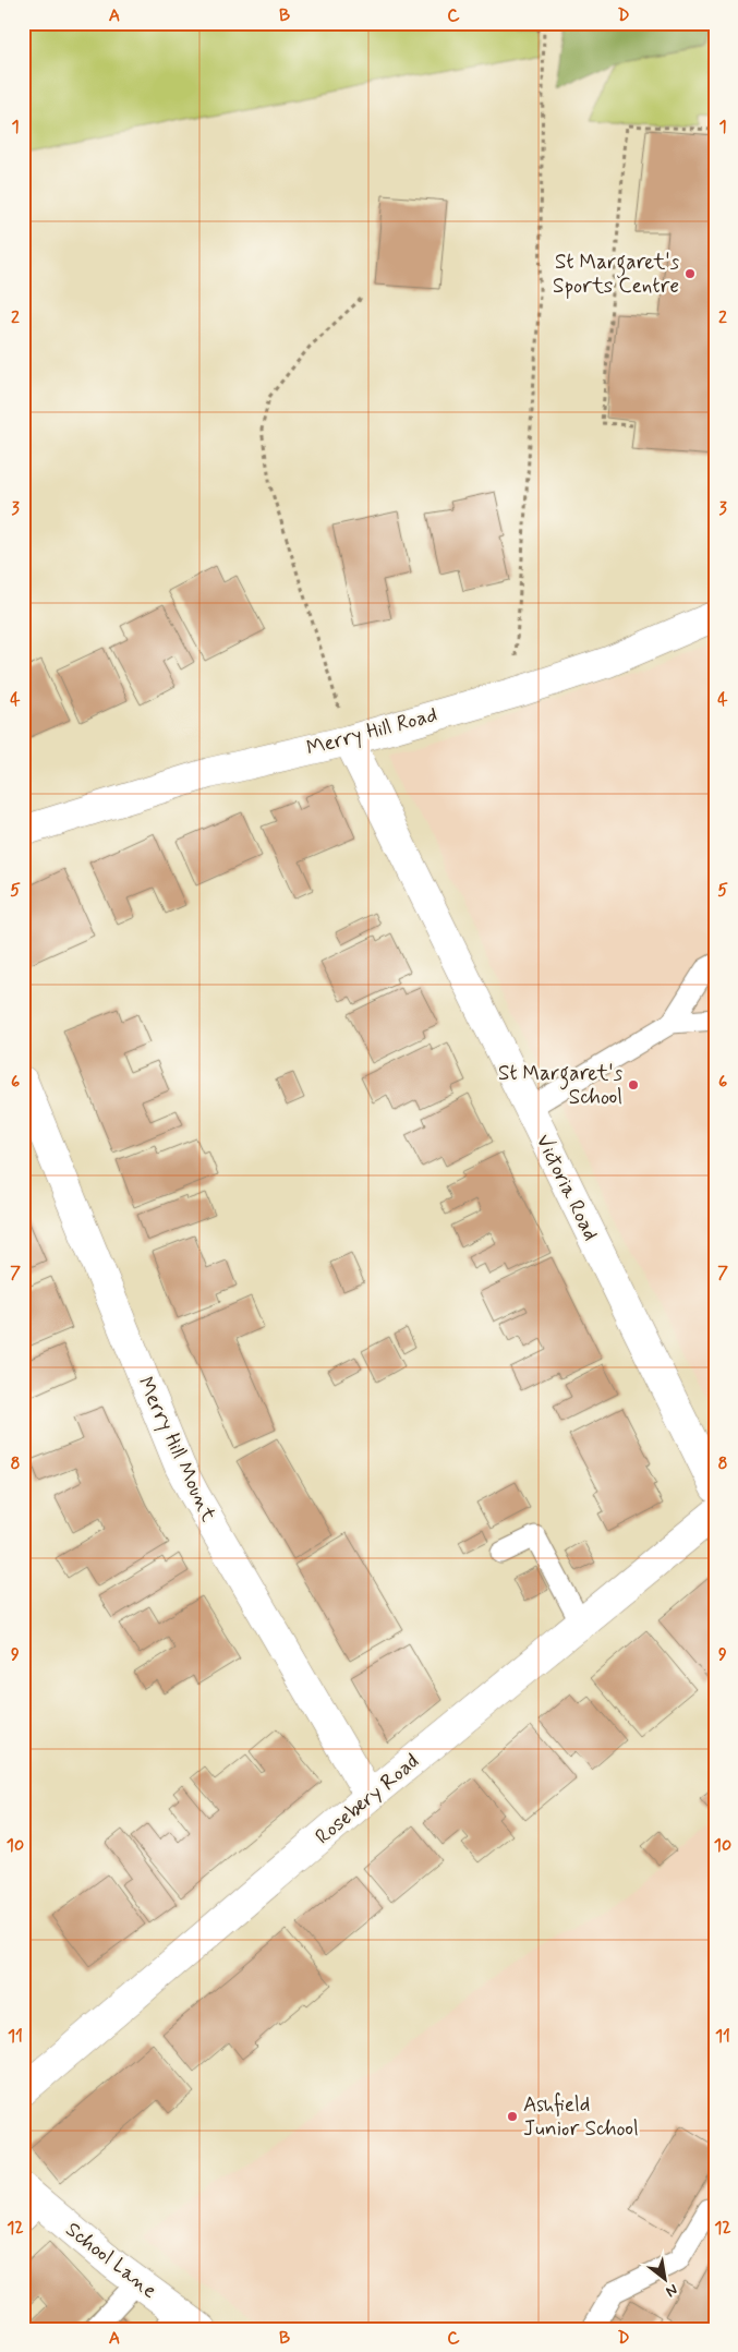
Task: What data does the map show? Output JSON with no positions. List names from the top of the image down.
{
  "streets": {
    "street": [
      "Merry Hill Road",
      "Victoria Road",
      "Merry Hill Mount",
      "Rosebery Road",
      "School Lane"
    ]
  },
  "crossings": [
    ["Merry Hill Road", "Victoria Road"],
    ["Merry Hill Mount", "Rosebery Road"]
  ],
  "places": ["St Margaret's Sports Centre", "St Margaret's School", "Ashfield Junior School"],
  "north": "bottom right",
  "grid": {
    "columns": [
      "A",
      "B",
      "C",
      "D"
    ],
    "rows": [
      "1",
      "2",
      "3",
      "4",
      "5",
      "6",
      "7",
      "8",
      "9",
      "10",
      "11",
      "12"
    ]
  }
}
